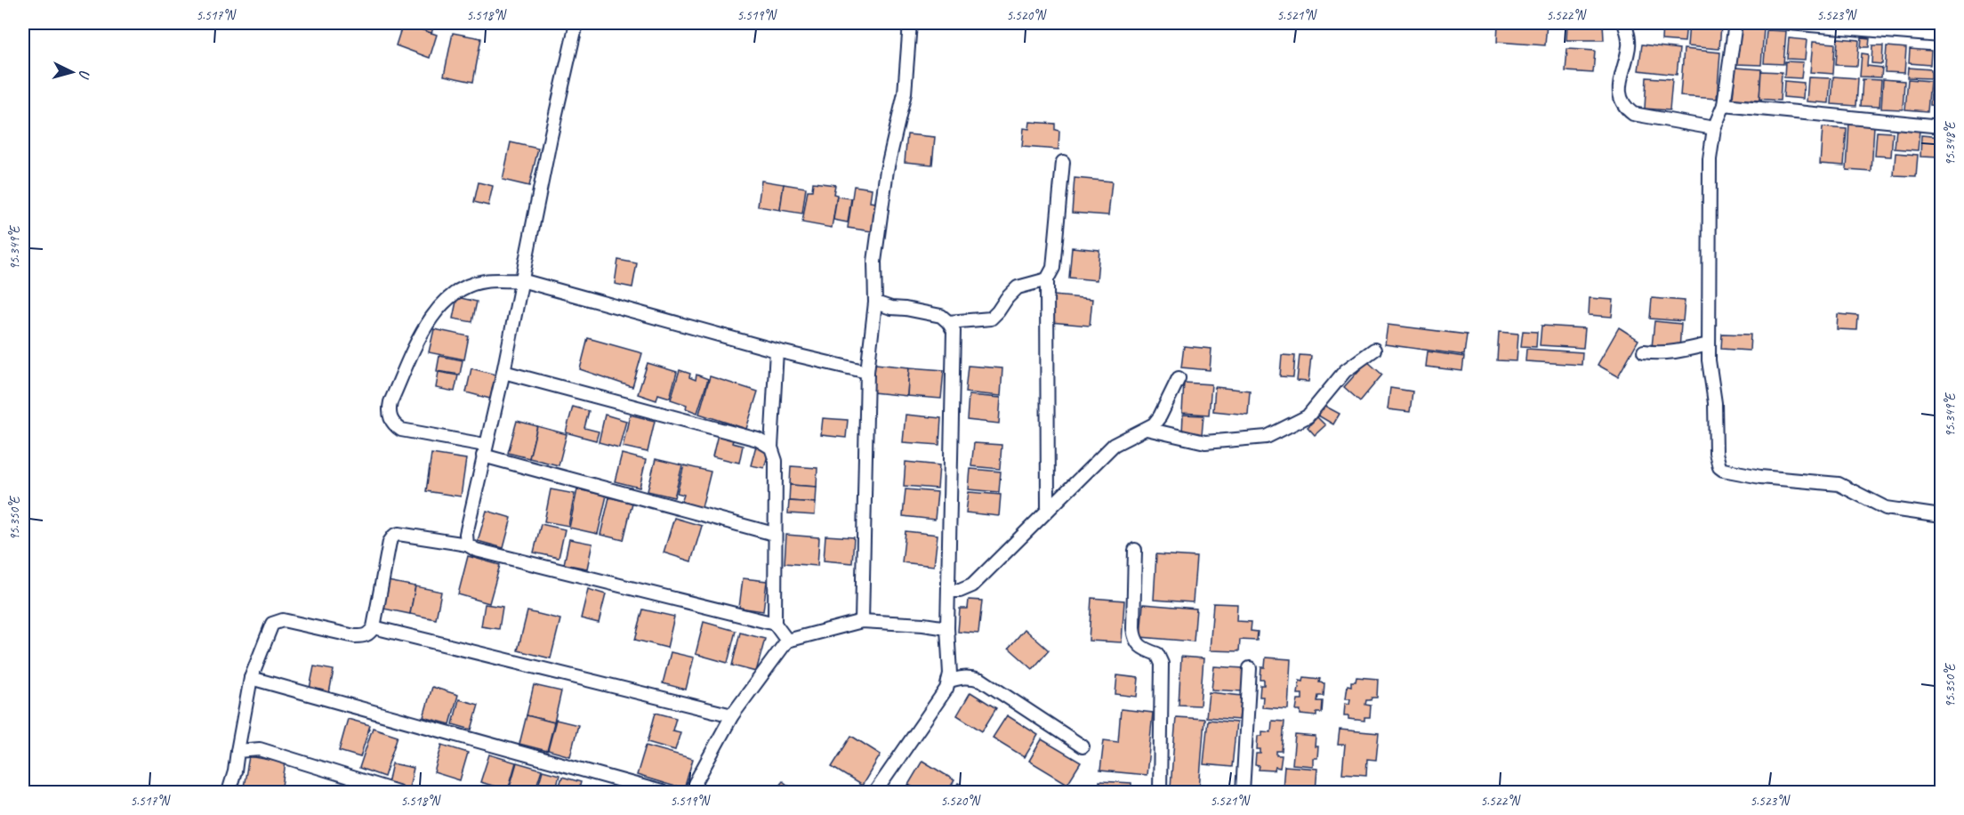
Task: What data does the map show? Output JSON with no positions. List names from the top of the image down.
{
  "north": "right",
  "coordinates": [
    "5.517°N",
    "5.518°N",
    "5.519°N",
    "5.520°N",
    "5.521°N",
    "5.522°N",
    "5.523°N",
    "95.348°E",
    "95.349°E",
    "95.350°E"
  ]
}
